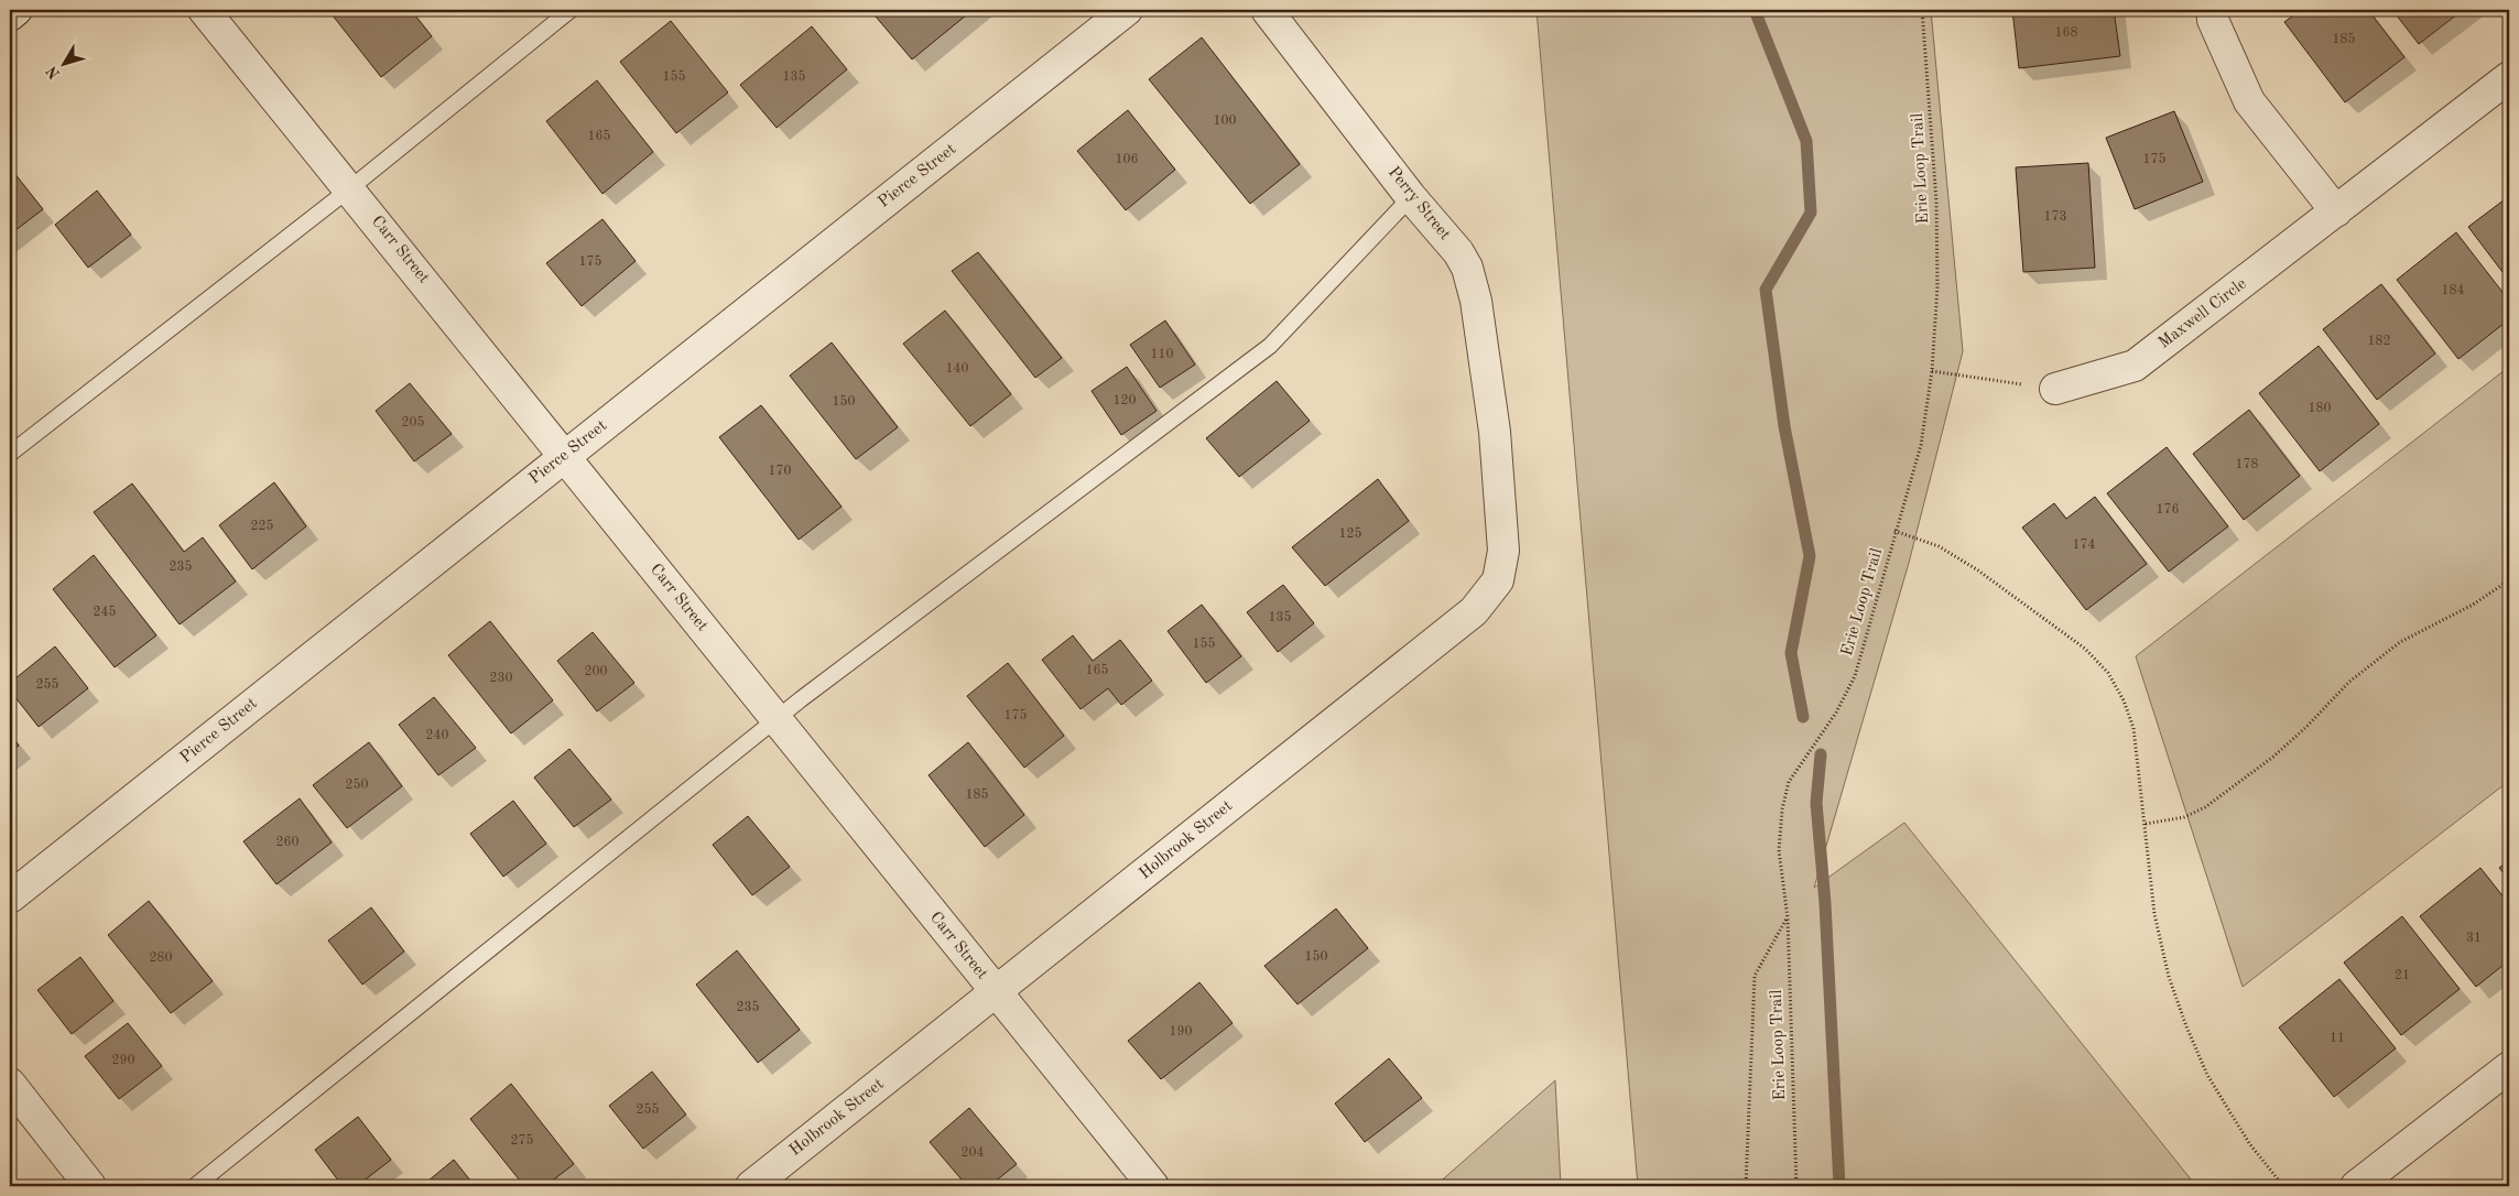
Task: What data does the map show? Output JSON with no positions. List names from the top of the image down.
{
  "streets": {
    "street": [
      "Pierce Street",
      "Perry Street",
      "Carr Street",
      "Maxwell Circle",
      "Holbrook Street"
    ],
    "path": ["Erie Loop Trail"]
  },
  "crossings": [
    ["Pierce Street", "Carr Street"],
    ["Perry Street", "Holbrook Street"],
    ["Carr Street", "Holbrook Street"]
  ],
  "house_numbers": [
    "168",
    "185",
    "155",
    "135",
    "100",
    "165",
    "106",
    "175",
    "173",
    "175",
    "184",
    "182",
    "110",
    "140",
    "120",
    "150",
    "180",
    "205",
    "178",
    "170",
    "176",
    "225",
    "125",
    "174",
    "235",
    "245",
    "135",
    "155",
    "165",
    "200",
    "230",
    "255",
    "175",
    "240",
    "250",
    "185",
    "260",
    "31",
    "150",
    "280",
    "21",
    "235",
    "190",
    "11",
    "290",
    "255",
    "275",
    "204"
  ],
  "north": "bottom left"
}
